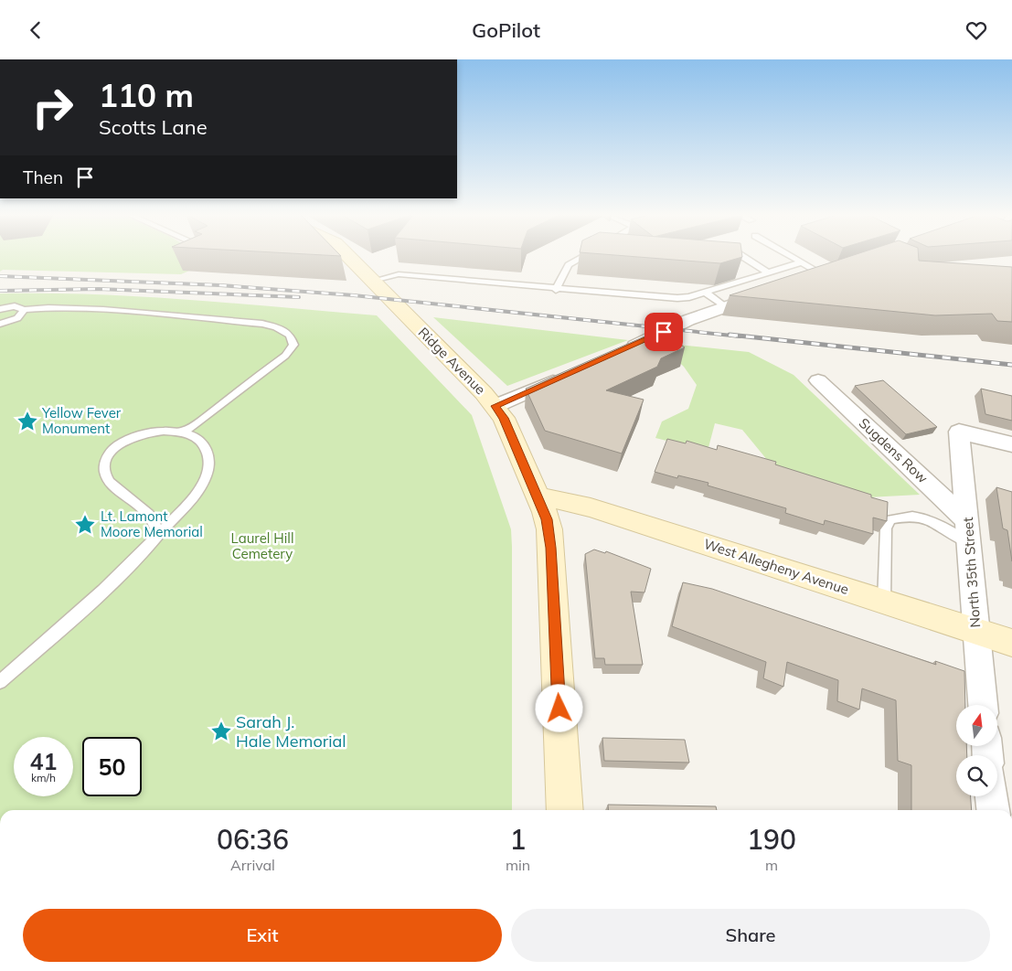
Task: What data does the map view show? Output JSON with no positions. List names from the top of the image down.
{
  "streets": {
    "main road": ["Ridge Avenue", "West Allegheny Avenue"],
    "street": ["Sugdens Row", "North 35th Street"]
  },
  "crossings": [
    ["Ridge Avenue", "West Allegheny Avenue"],
    ["Sugdens Row", "North 35th Street"],
    ["West Allegheny Avenue", "North 35th Street"]
  ],
  "parks": ["Laurel Hill Cemetery"],
  "places": {
    "place": ["Yellow Fever Monument", "Lt. Lamont Moore Memorial", "Sarah J. Hale Memorial"]
  },
  "north": "top",
  "page": {
    "header": "GoPilot",
    "turn": ["110 m", "Scotts Lane"],
    "then": "Then",
    "speed": "41 km/h",
    "limit": "50",
    "eta": [
      "06:36",
      "Arrival",
      "1",
      "min",
      "190",
      "m"
    ],
    "buttons": ["Exit", "Share"]
  }
}
